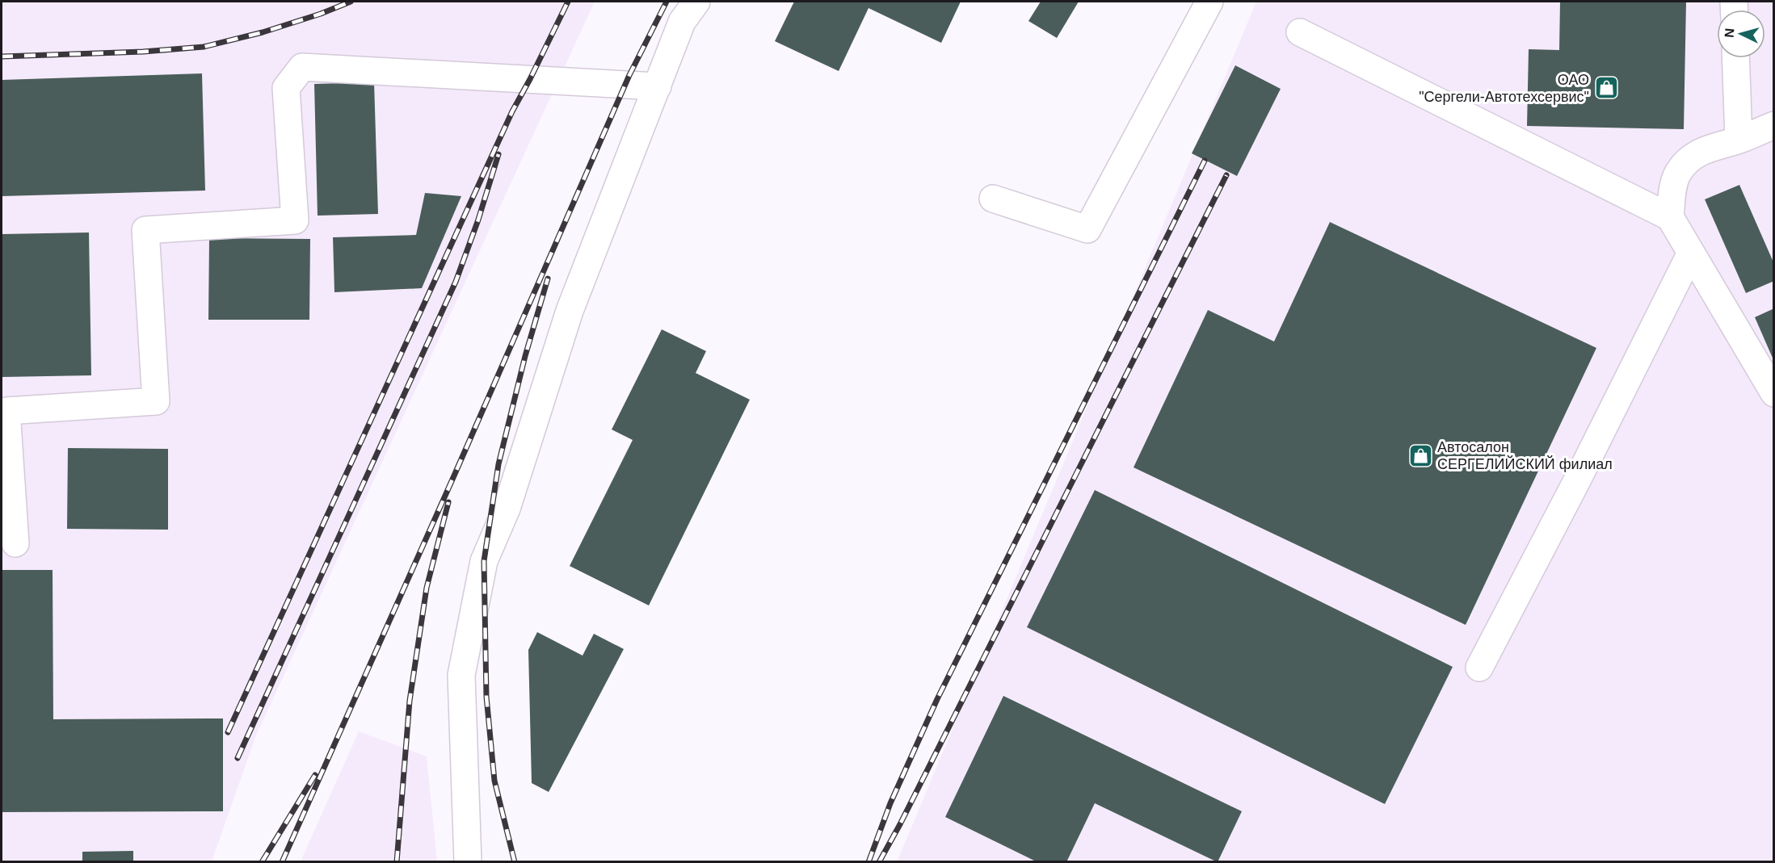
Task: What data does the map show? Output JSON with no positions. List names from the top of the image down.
{
  "places": {
    "shop": ["ОАО \"Сергели-Автотехсервис\"", "Автосалон СЕРГЕЛИЙСКИЙ филиал"]
  },
  "north": "left"
}
